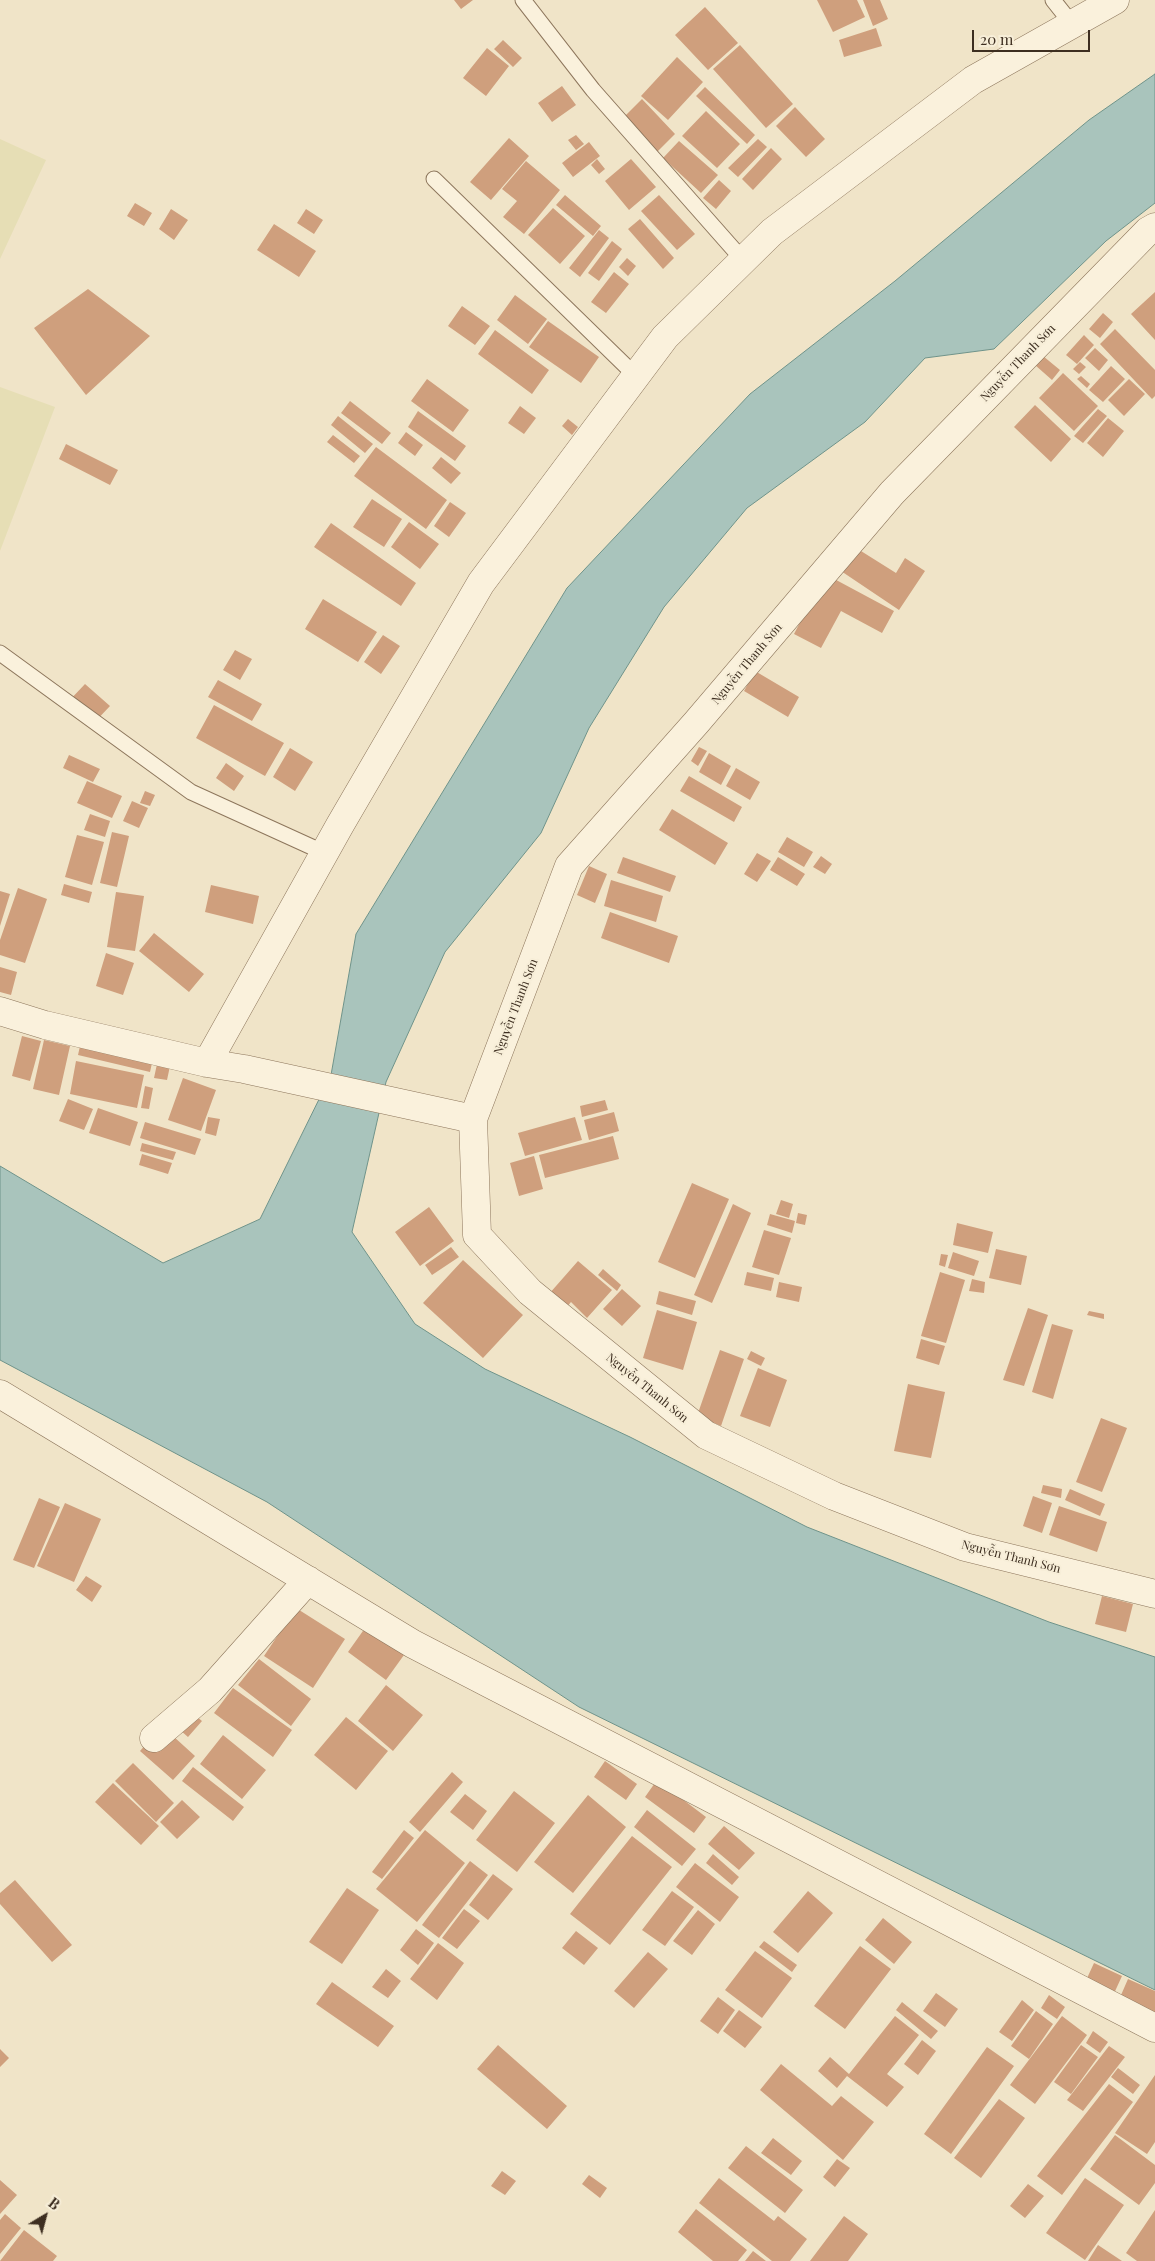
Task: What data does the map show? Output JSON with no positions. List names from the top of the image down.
{
  "streets": {
    "street": ["Nguyễn Thanh Sơn"]
  },
  "scale_bar": "20 m",
  "north": "top right"
}
